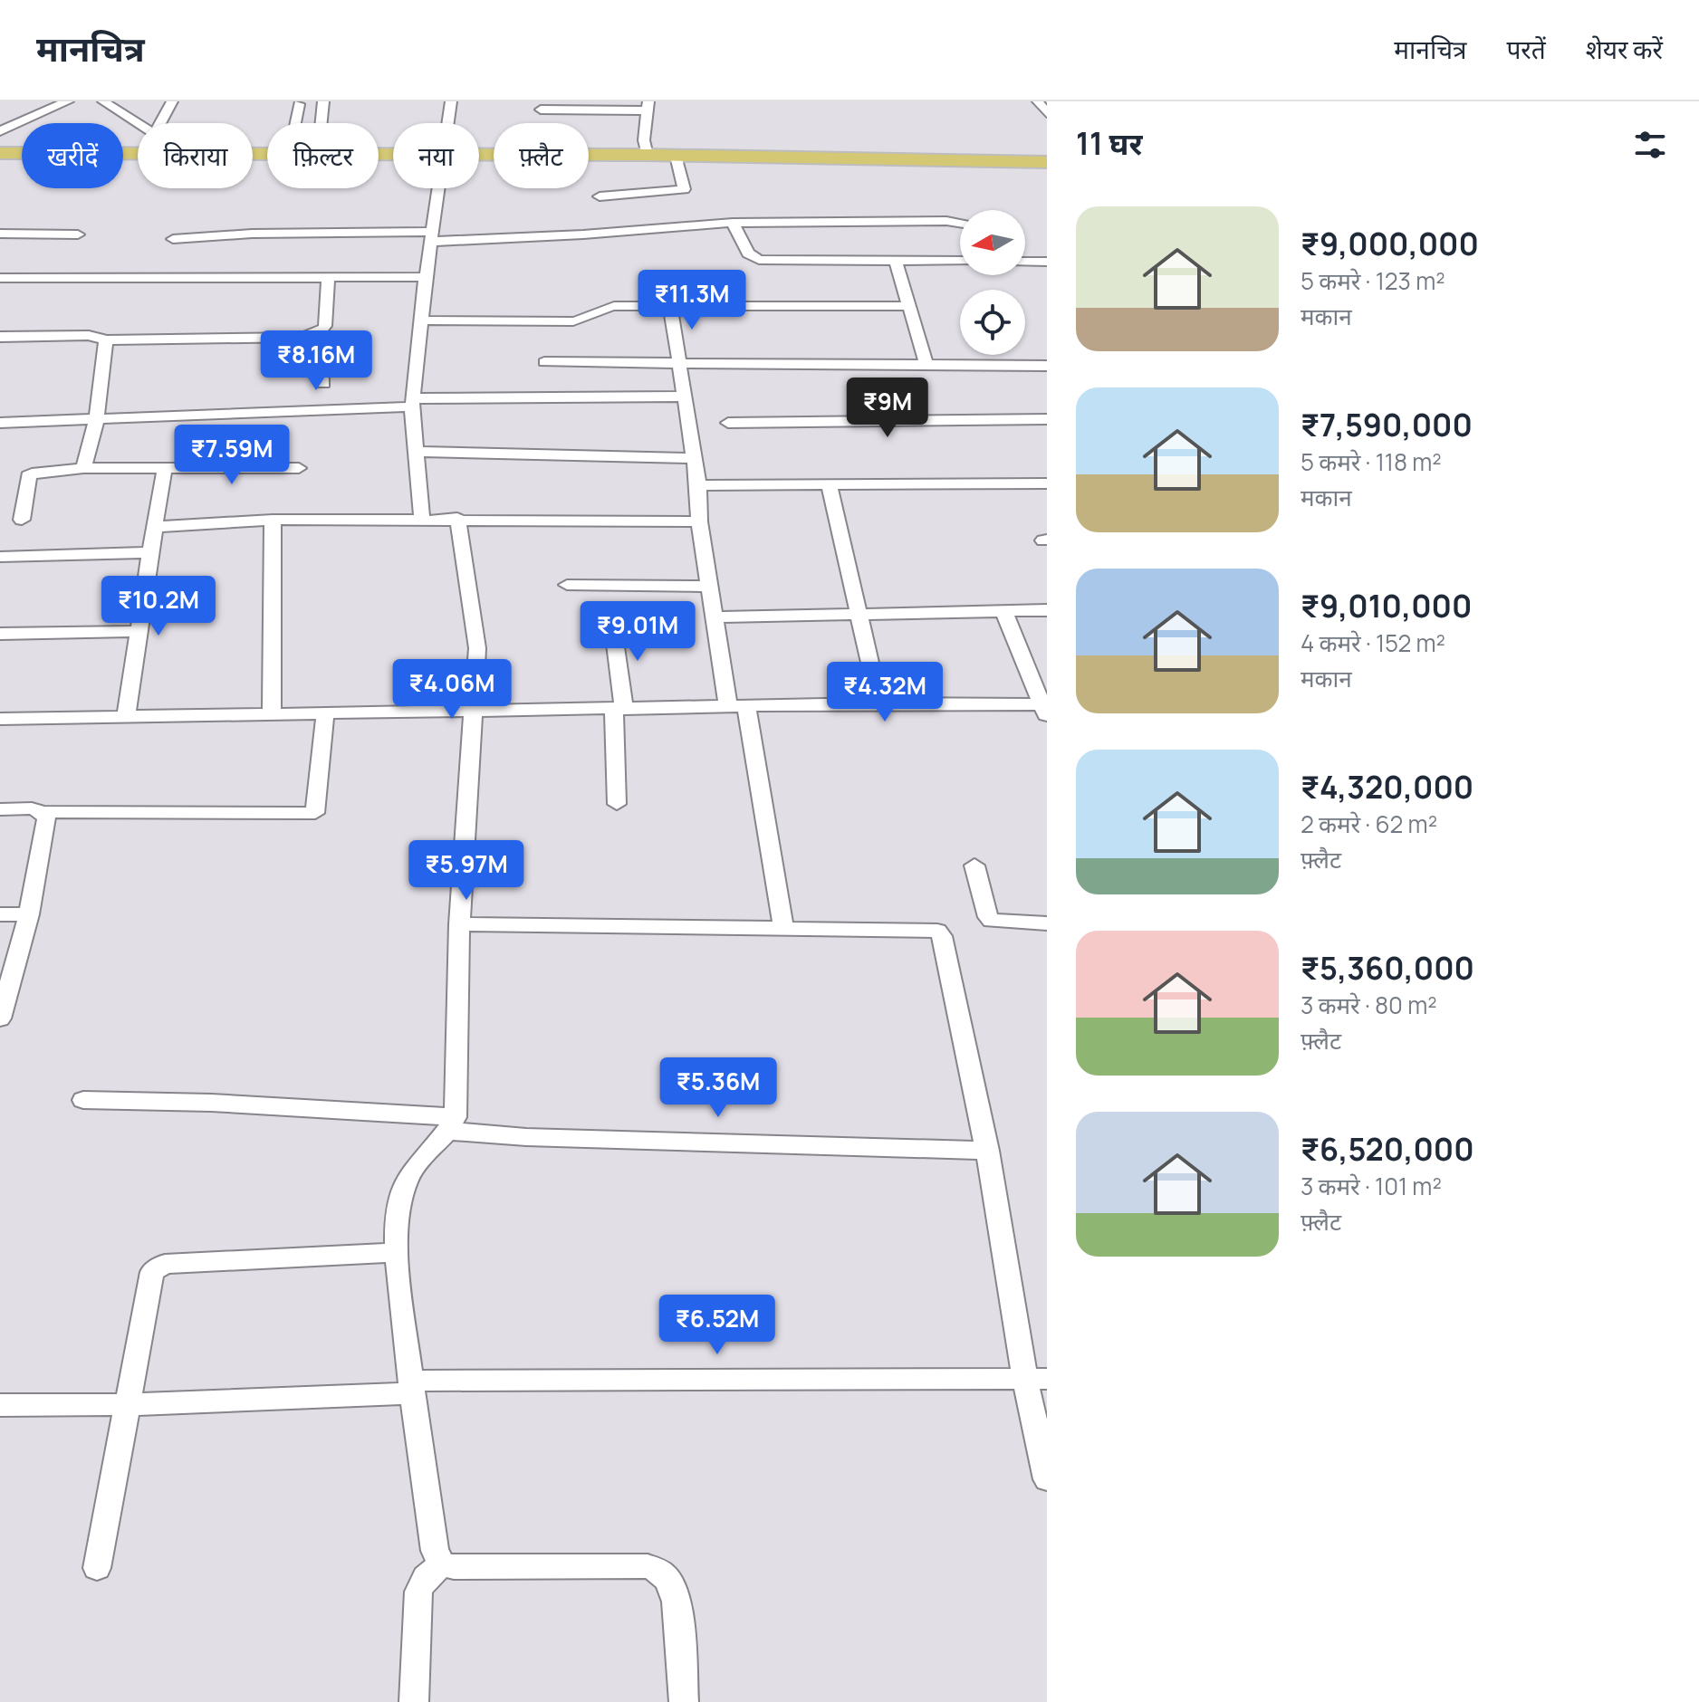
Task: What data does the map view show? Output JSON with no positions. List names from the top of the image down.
{
  "north": "left",
  "page": {
    "header": "मानचित्र",
    "nav": ["मानचित्र", "परतें", "शेयर करें"],
    "heading": "11 घर",
    "chip": [
      "खरीदें",
      "किराया",
      "फ़िल्टर",
      "नया",
      "फ़्लैट"
    ],
    "list": [
      {
        "name": "₹9,000,000",
        "note": "5 कमरे · 123 m² · मकान"
      },
      {
        "name": "₹7,590,000",
        "note": "5 कमरे · 118 m² · मकान"
      },
      {
        "name": "₹9,010,000",
        "note": "4 कमरे · 152 m² · मकान"
      },
      {
        "name": "₹4,320,000",
        "note": "2 कमरे · 62 m² · फ़्लैट"
      },
      {
        "name": "₹5,360,000",
        "note": "3 कमरे · 80 m² · फ़्लैट"
      },
      {
        "name": "₹6,520,000",
        "note": "3 कमरे · 101 m² · फ़्लैट"
      }
    ],
    "price": [
      "₹11.3M",
      "₹8.16M",
      "₹9M",
      "₹7.59M",
      "₹10.2M",
      "₹9.01M",
      "₹4.06M",
      "₹4.32M",
      "₹5.97M",
      "₹5.36M",
      "₹6.52M"
    ]
  }
}
